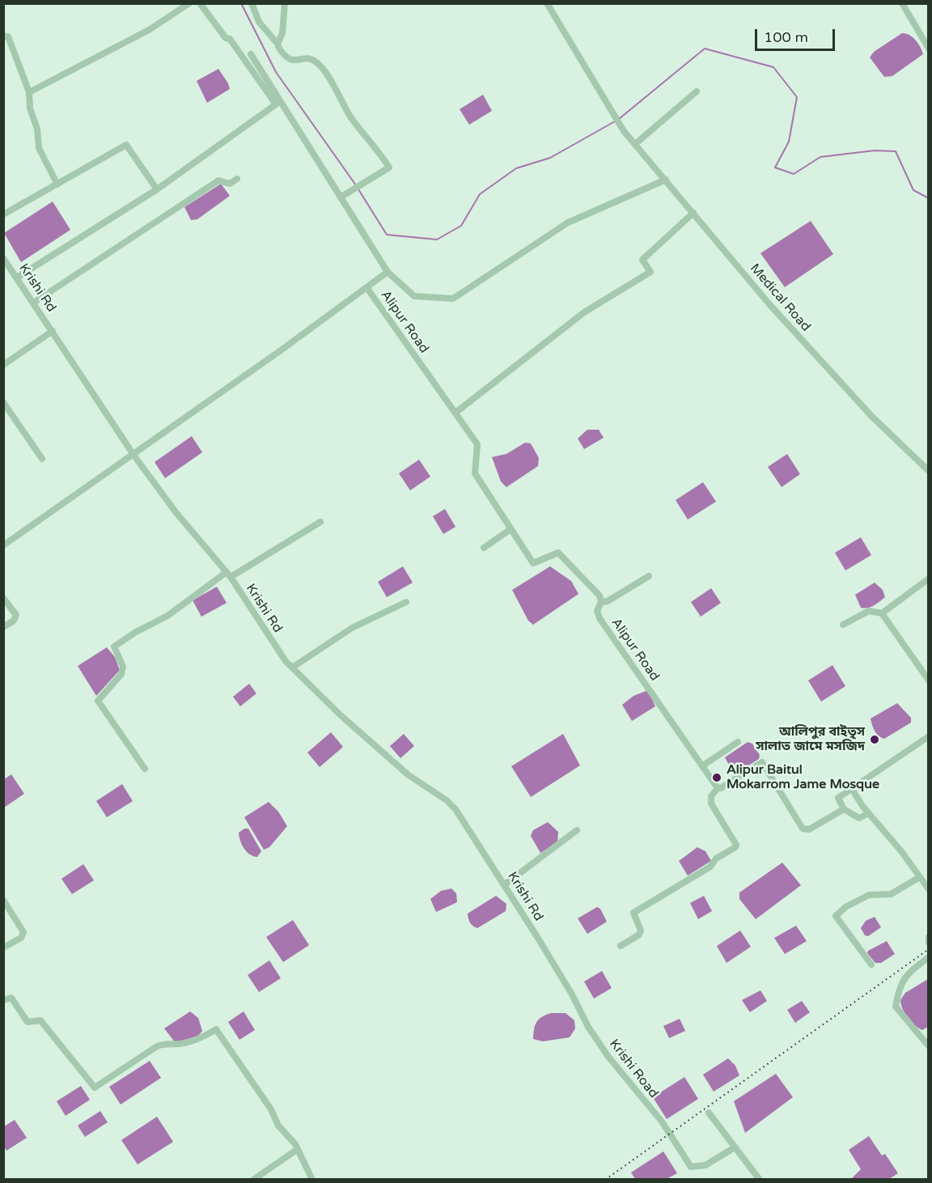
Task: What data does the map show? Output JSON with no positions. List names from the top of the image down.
{
  "streets": {
    "street": [
      "Krishi Rd",
      "Medical Road",
      "Alipur Road",
      "Krishi Road"
    ]
  },
  "crossings": [
    ["Krishi Rd", "Krishi Road"]
  ],
  "places": ["আলিপুর বাইতুস সালাত জামে মসজিদ", "Alipur Baitul Mokarrom Jame Mosque"],
  "scale_bar": "100 m"
}
